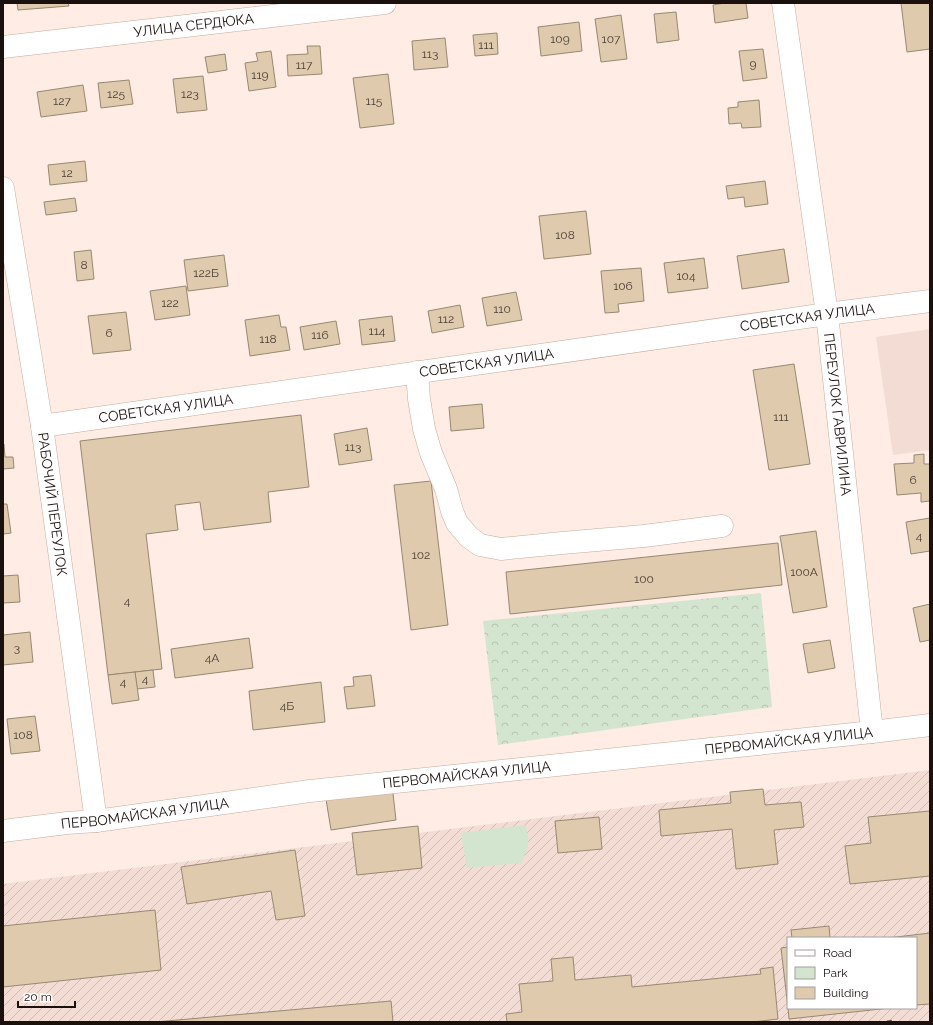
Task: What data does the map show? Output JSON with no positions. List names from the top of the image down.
{
  "streets": {
    "street": [
      "УЛИЦА СЕРДЮКА",
      "СОВЕТСКАЯ УЛИЦА",
      "ПЕРЕУЛОК ГАВРИЛИНА",
      "РАБОЧИЙ ПЕРЕУЛОК",
      "ПЕРВОМАЙСКАЯ УЛИЦА"
    ]
  },
  "crossings": [
    ["СОВЕТСКАЯ УЛИЦА", "ПЕРЕУЛОК ГАВРИЛИНА"],
    ["СОВЕТСКАЯ УЛИЦА", "РАБОЧИЙ ПЕРЕУЛОК"],
    ["ПЕРЕУЛОК ГАВРИЛИНА", "ПЕРВОМАЙСКАЯ УЛИЦА"],
    ["РАБОЧИЙ ПЕРЕУЛОК", "ПЕРВОМАЙСКАЯ УЛИЦА"]
  ],
  "house_numbers": [
    "109",
    "107",
    "111",
    "113",
    "9",
    "117",
    "119",
    "125",
    "123",
    "127",
    "115",
    "12",
    "108",
    "8",
    "122Б",
    "104",
    "106",
    "122",
    "110",
    "112",
    "114",
    "6",
    "116",
    "118",
    "111",
    "113",
    "6",
    "4",
    "102",
    "100А",
    "100",
    "4",
    "3",
    "4А",
    "4",
    "4",
    "4Б",
    "108"
  ],
  "legend": ["Road", "Park", "Building"],
  "scale_bar": "20 m"
}
